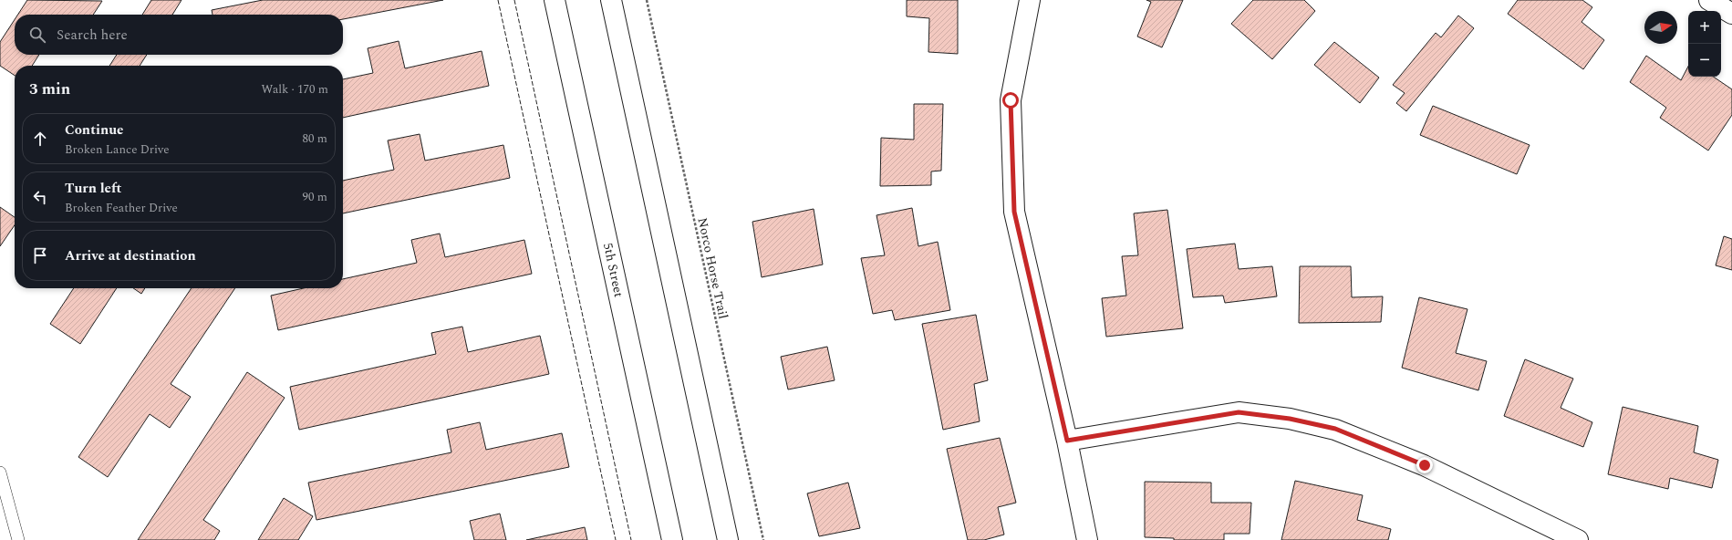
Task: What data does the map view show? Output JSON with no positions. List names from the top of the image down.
{
  "streets": {
    "street": ["5th Street"],
    "path": ["Norco Horse Trail"]
  },
  "north": "right",
  "page": {
    "map_buttons": ["+", "−"],
    "search": "Search here",
    "heading": ["3 min", "Walk · 170 m"],
    "list": [
      ["Continue", "Broken Lance Drive", "80 m"],
      ["Turn left", "Broken Feather Drive", "90 m"],
      "Arrive at destination"
    ]
  }
}
